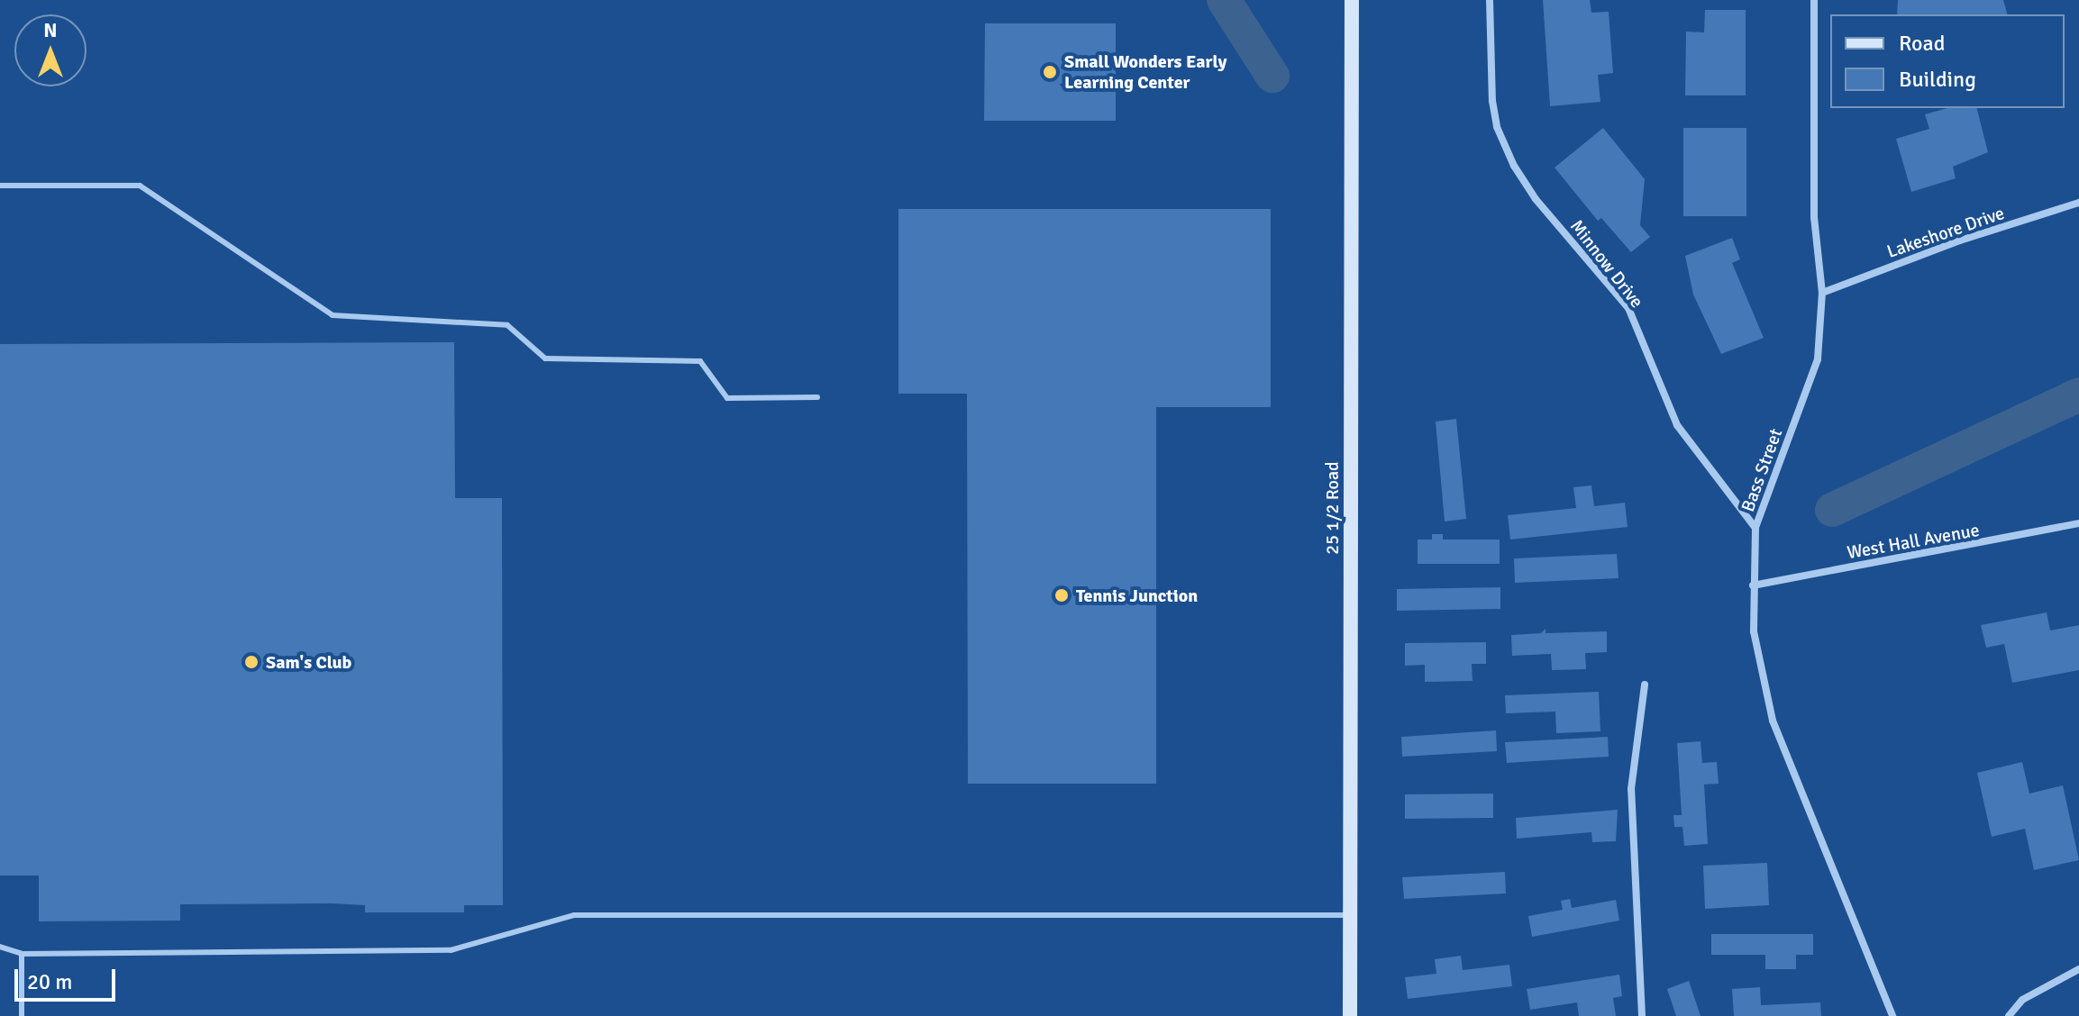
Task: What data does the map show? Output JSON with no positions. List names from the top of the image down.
{
  "streets": {
    "street": [
      "Lakeshore Drive",
      "Minnow Drive",
      "Bass Street",
      "25 1/2 Road",
      "West Hall Avenue"
    ]
  },
  "crossings": [
    ["Lakeshore Drive", "Bass Street"],
    ["Minnow Drive", "Bass Street"],
    ["Bass Street", "West Hall Avenue"]
  ],
  "places": ["Small Wonders Early Learning Center", "Tennis Junction", "Sam's Club"],
  "legend": ["Road", "Building"],
  "scale_bar": "20 m",
  "north": "top"
}
